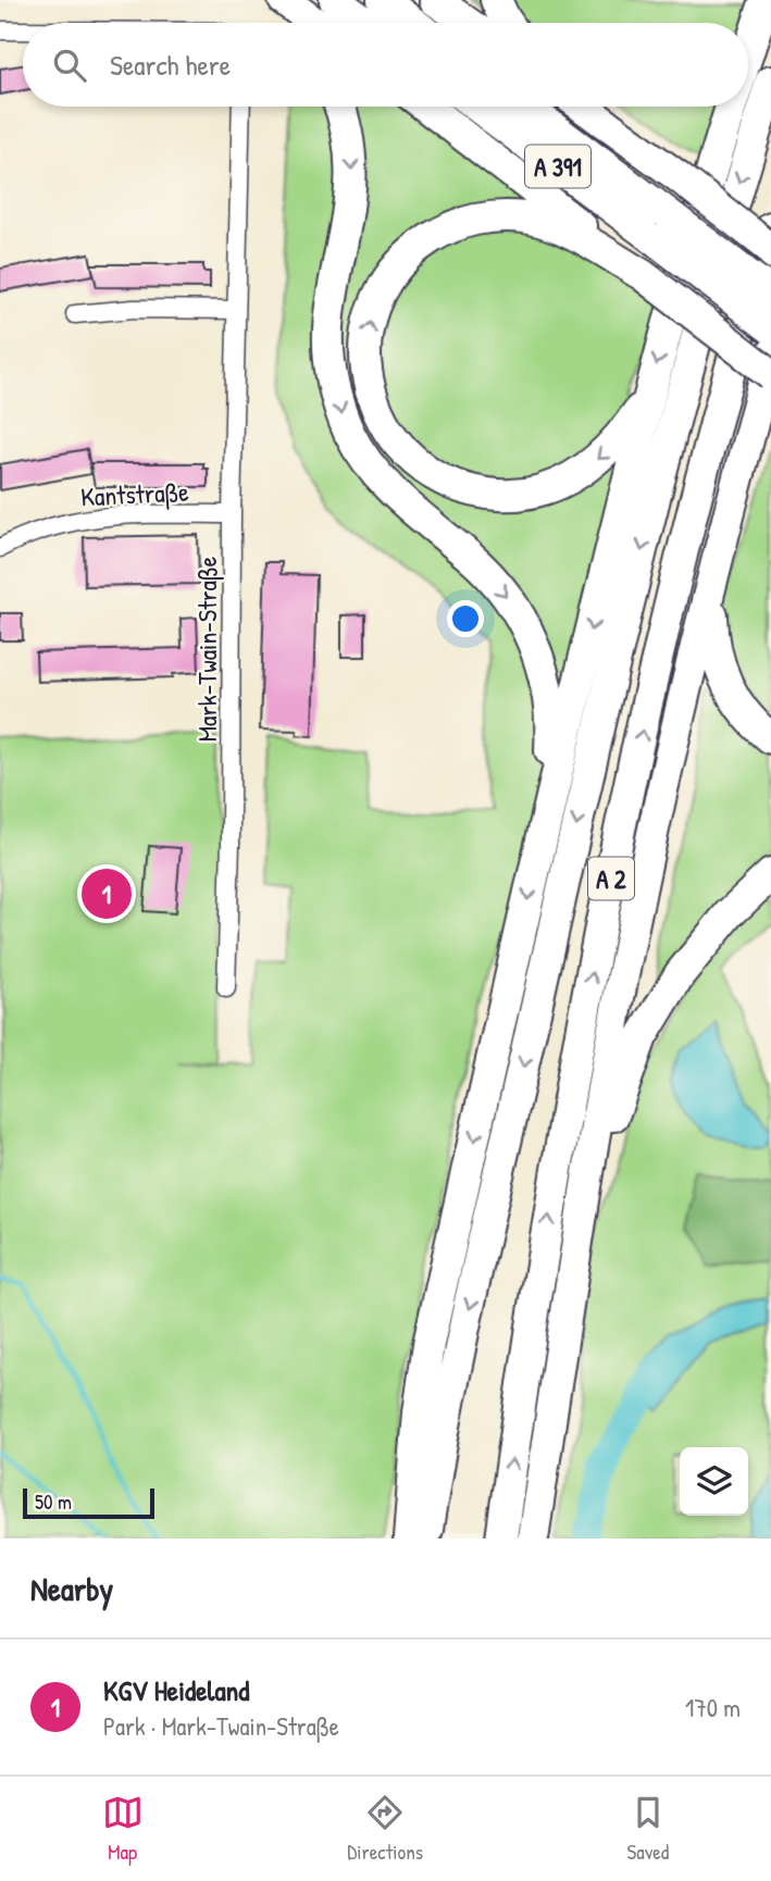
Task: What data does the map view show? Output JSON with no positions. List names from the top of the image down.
{
  "streets": {
    "highway": ["A 391", "A 2"],
    "street": ["Kantstraße", "Mark-Twain-Straße"]
  },
  "crossings": [
    ["Kantstraße", "Mark-Twain-Straße"]
  ],
  "scale_bar": "50 m",
  "page": {
    "search": "Search here",
    "pins": "1",
    "scale": "50 m",
    "heading": "Nearby",
    "list": [
      {
        "mark": "1",
        "name": "KGV Heideland",
        "note": "Park · Mark-Twain-Straße",
        "value": "170 m"
      }
    ],
    "nav": ["Map", "Directions", "Saved"]
  }
}
